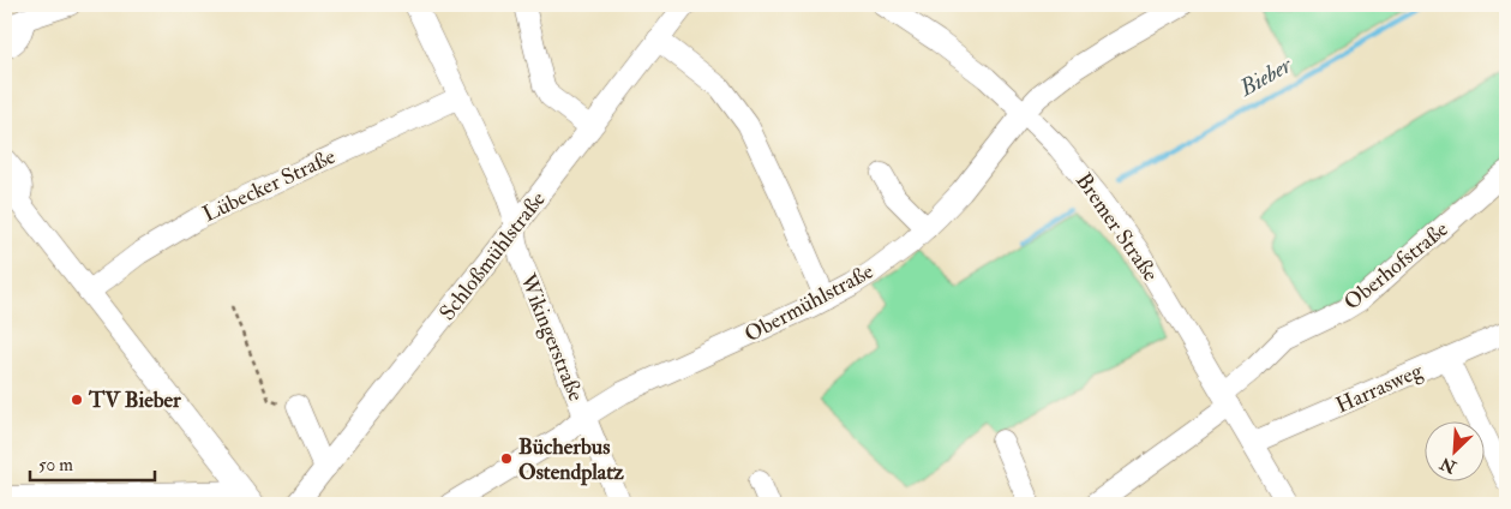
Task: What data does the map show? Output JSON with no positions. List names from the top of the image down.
{
  "streets": {
    "street": [
      "Lübecker Straße",
      "Bremer Straße",
      "Schloßmühlstraße",
      "Oberhofstraße",
      "Obermühlstraße",
      "Wikingerstraße",
      "Harrasweg"
    ]
  },
  "crossings": [
    ["Lübecker Straße", "Wikingerstraße"],
    ["Bremer Straße", "Oberhofstraße"],
    ["Bremer Straße", "Obermühlstraße"],
    ["Bremer Straße", "Harrasweg"],
    ["Schloßmühlstraße", "Wikingerstraße"],
    ["Obermühlstraße", "Wikingerstraße"]
  ],
  "water": ["Bieber"],
  "places": ["TV Bieber", "Bücherbus Ostendplatz"],
  "scale_bar": "50 m",
  "north": "bottom left"
}
